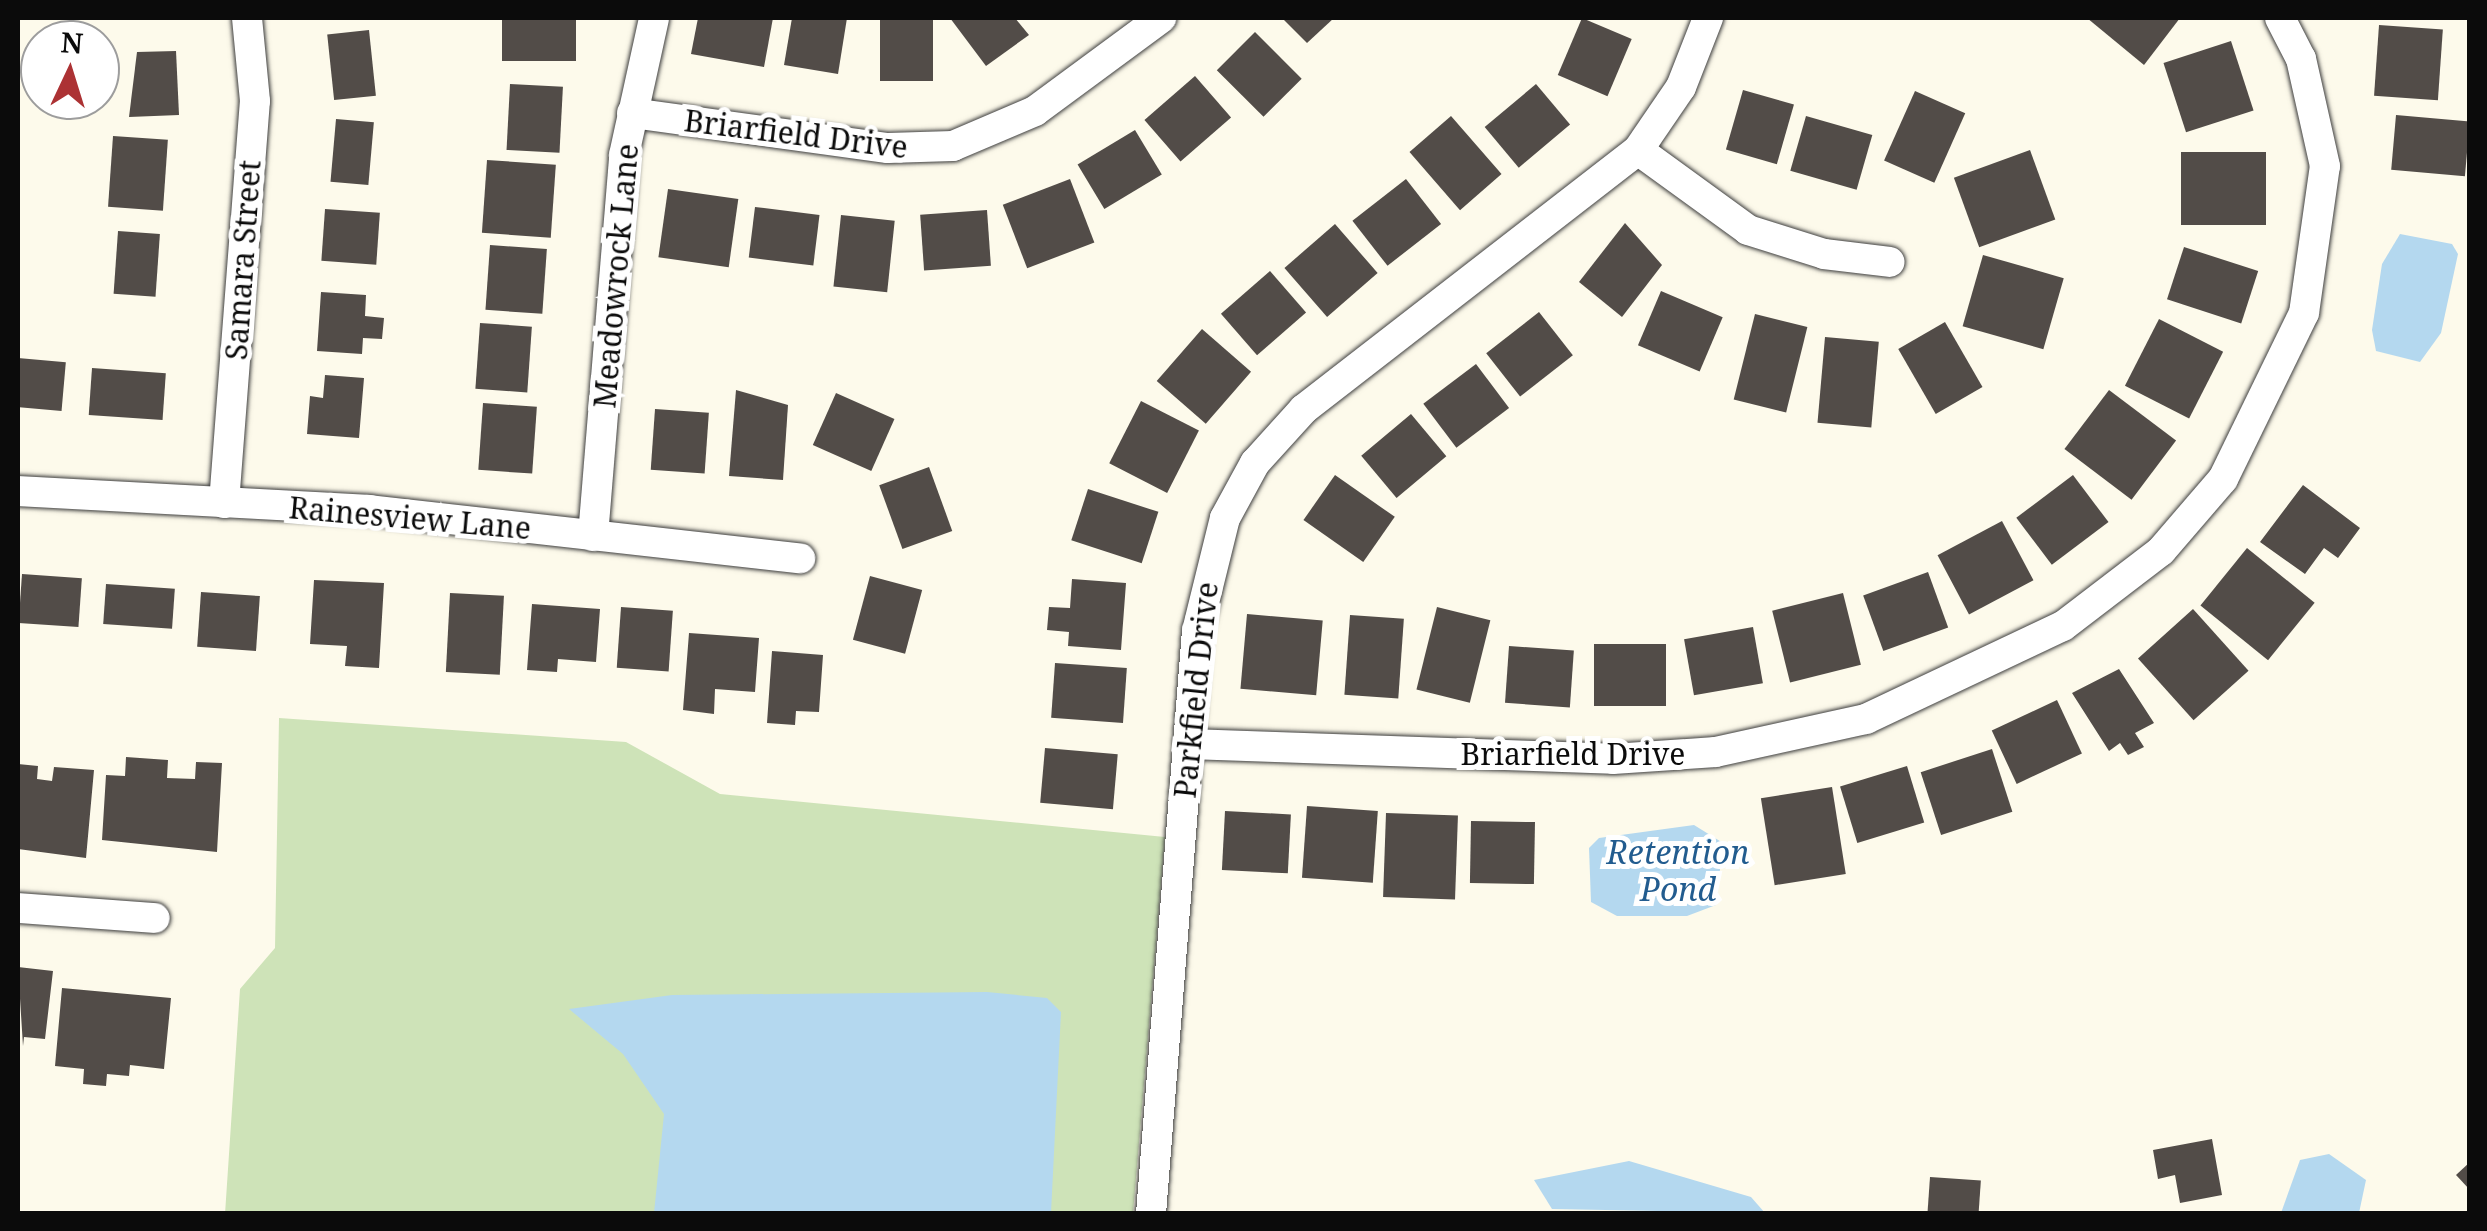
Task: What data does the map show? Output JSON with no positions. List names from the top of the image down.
{
  "streets": {
    "street": [
      "Briarfield Drive",
      "Samara Street",
      "Meadowrock Lane",
      "Rainesview Lane",
      "Parkfield Drive"
    ]
  },
  "crossings": [
    ["Briarfield Drive", "Meadowrock Lane"],
    ["Briarfield Drive", "Parkfield Drive"],
    ["Samara Street", "Rainesview Lane"],
    ["Meadowrock Lane", "Rainesview Lane"]
  ],
  "water": ["Retention Pond"],
  "north": "top"
}
